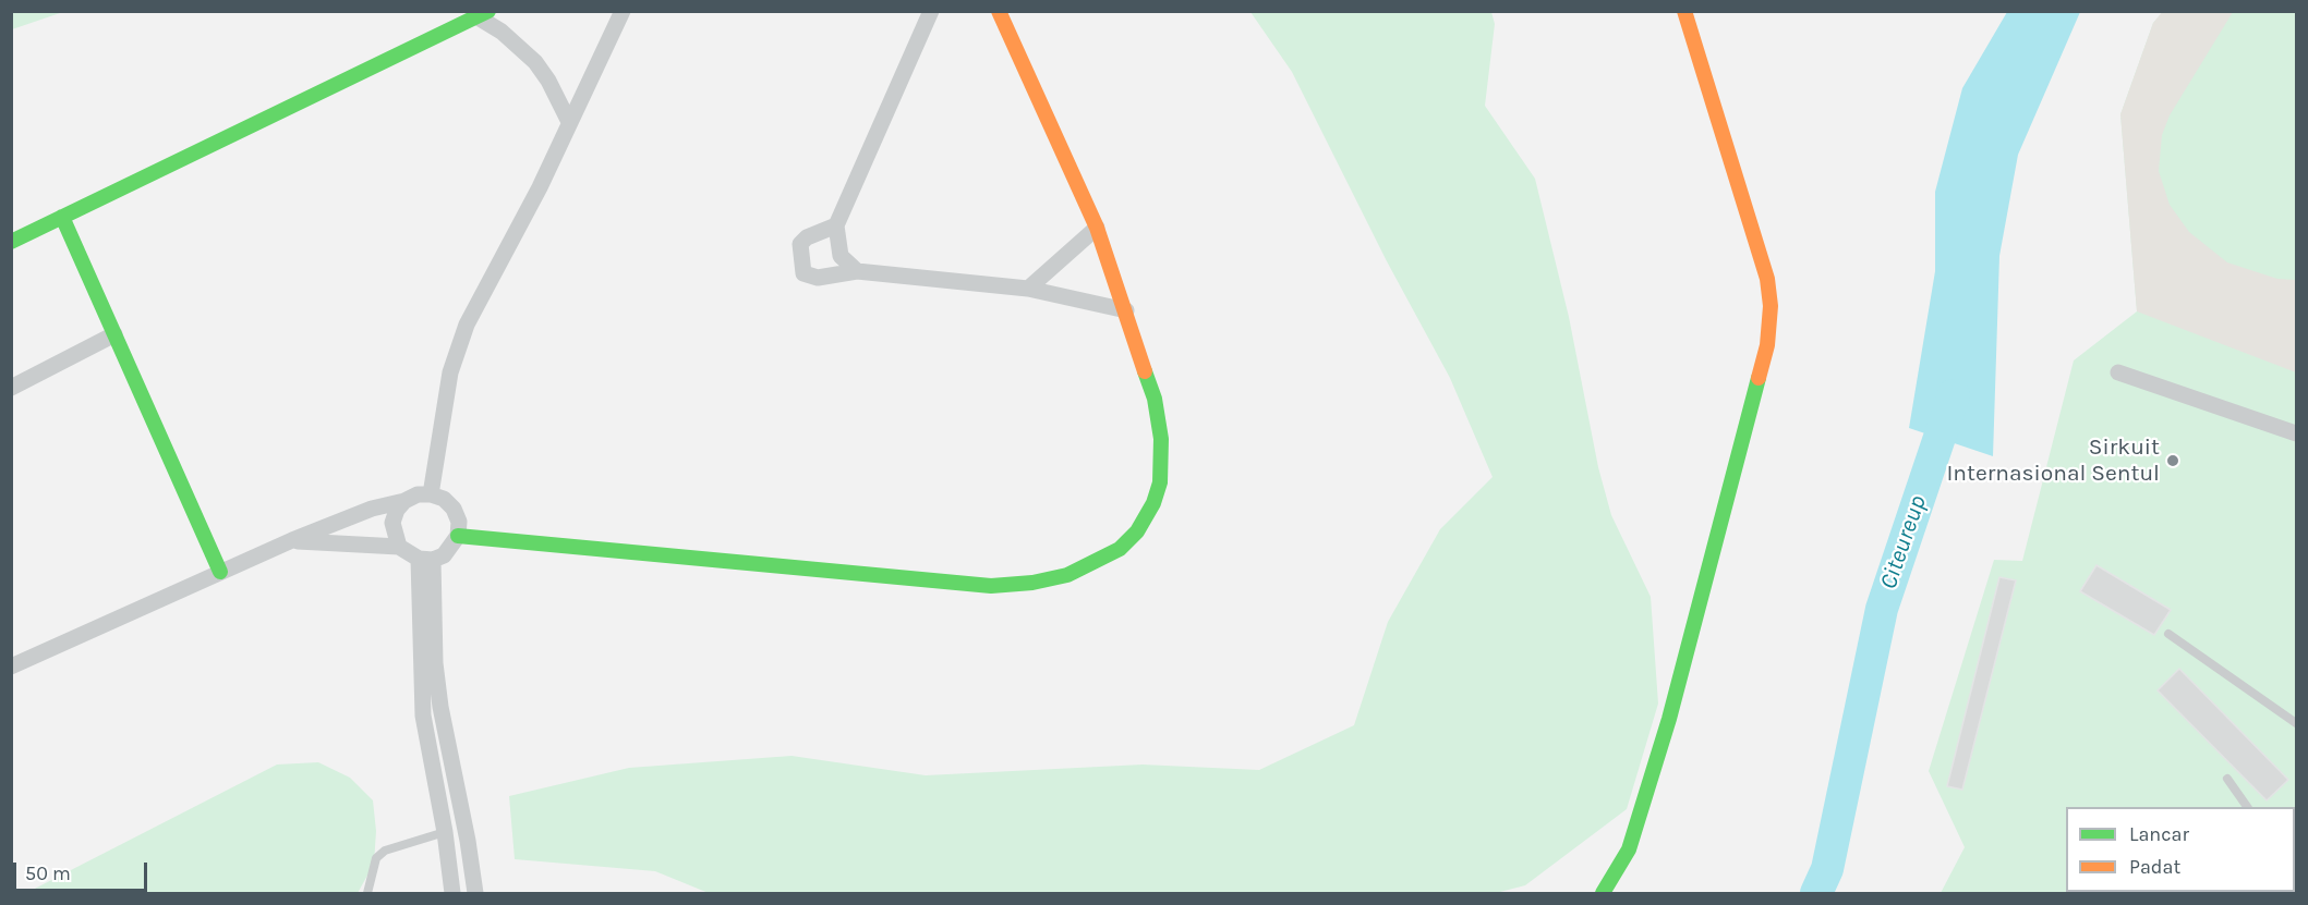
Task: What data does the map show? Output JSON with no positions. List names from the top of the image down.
{
  "water": ["Citeureup"],
  "places": ["Sirkuit Internasional Sentul"],
  "legend": ["Lancar", "Padat"],
  "scale_bar": "50 m"
}
